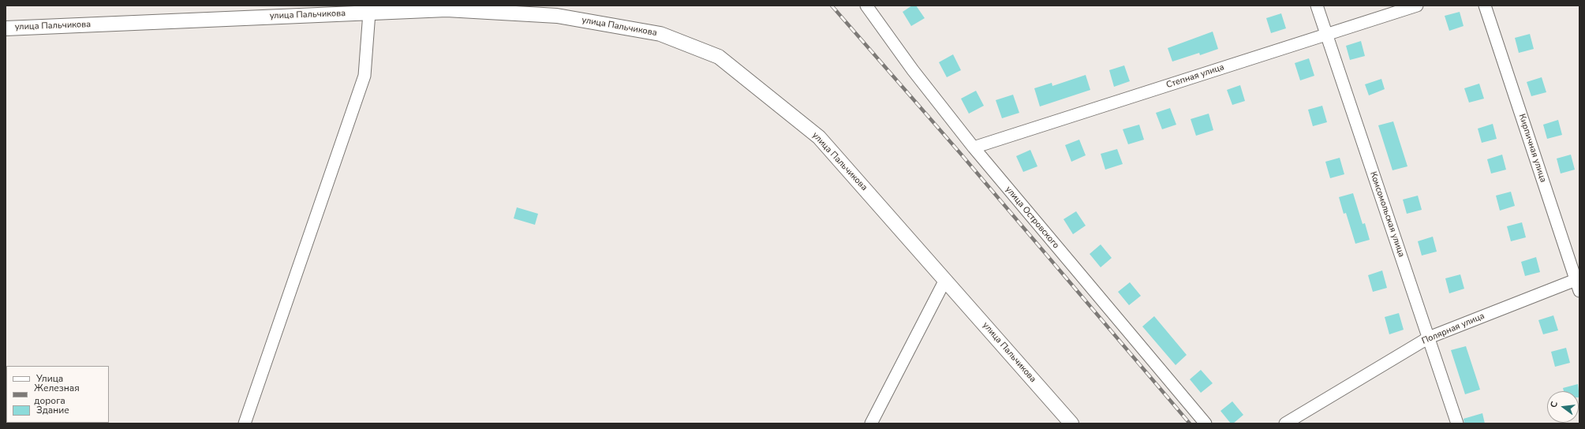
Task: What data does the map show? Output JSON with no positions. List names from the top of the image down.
{
  "streets": {
    "street": [
      "улица Пальчикова",
      "Степная улица",
      "Кирпичная улица",
      "Комсомольская улица",
      "улица Островского",
      "Полярная улица"
    ]
  },
  "crossings": [
    ["Степная улица", "Комсомольская улица"],
    ["Степная улица", "улица Островского"],
    ["Кирпичная улица", "Полярная улица"],
    ["Комсомольская улица", "Полярная улица"]
  ],
  "legend": ["Улица", "Железная дорога", "Здание"],
  "north": "left"
}
